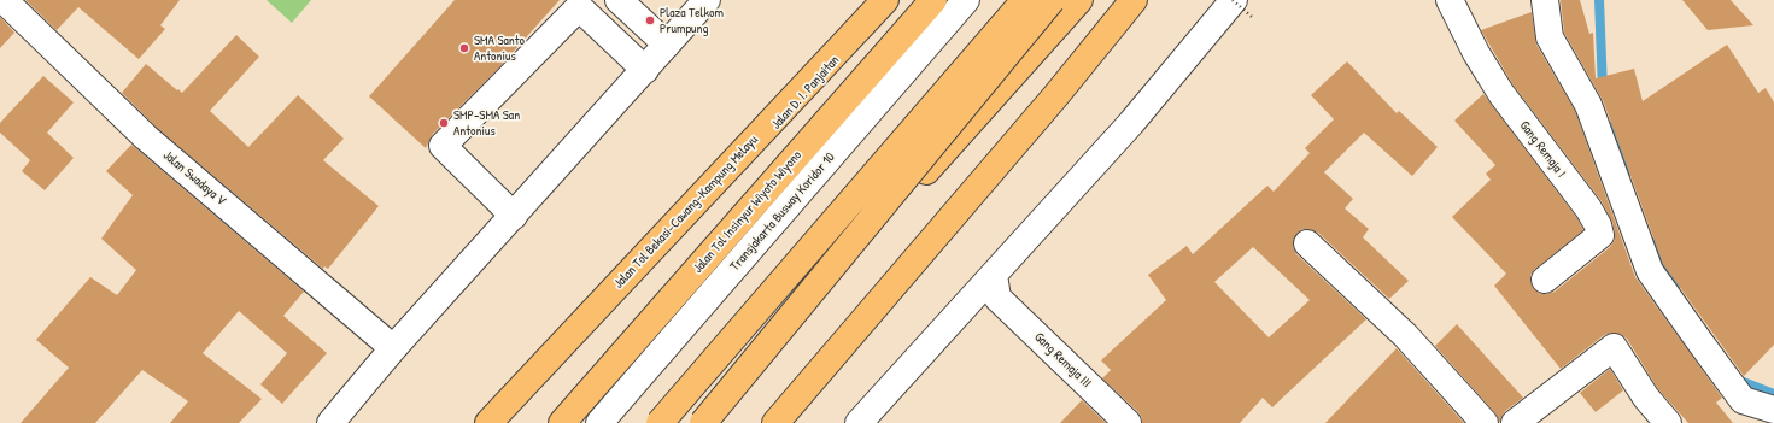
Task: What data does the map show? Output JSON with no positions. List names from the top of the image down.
{
  "streets": {
    "highway": ["Jalan D. I. Panjaitan", "Jalan Tol Bekasi–Cawang–Kampung Melayu", "Jalan Tol Insinyur Wiyoto Wiyono"],
    "street": [
      "Gang Remaja I",
      "Jalan Swadaya V",
      "Transjakarta Busway Koridor 10",
      "Gang Remaja III"
    ]
  },
  "places": ["Plaza Telkom Prumpung", "SMA Santo Antonius", "SMP-SMA San Antonius"]
}
